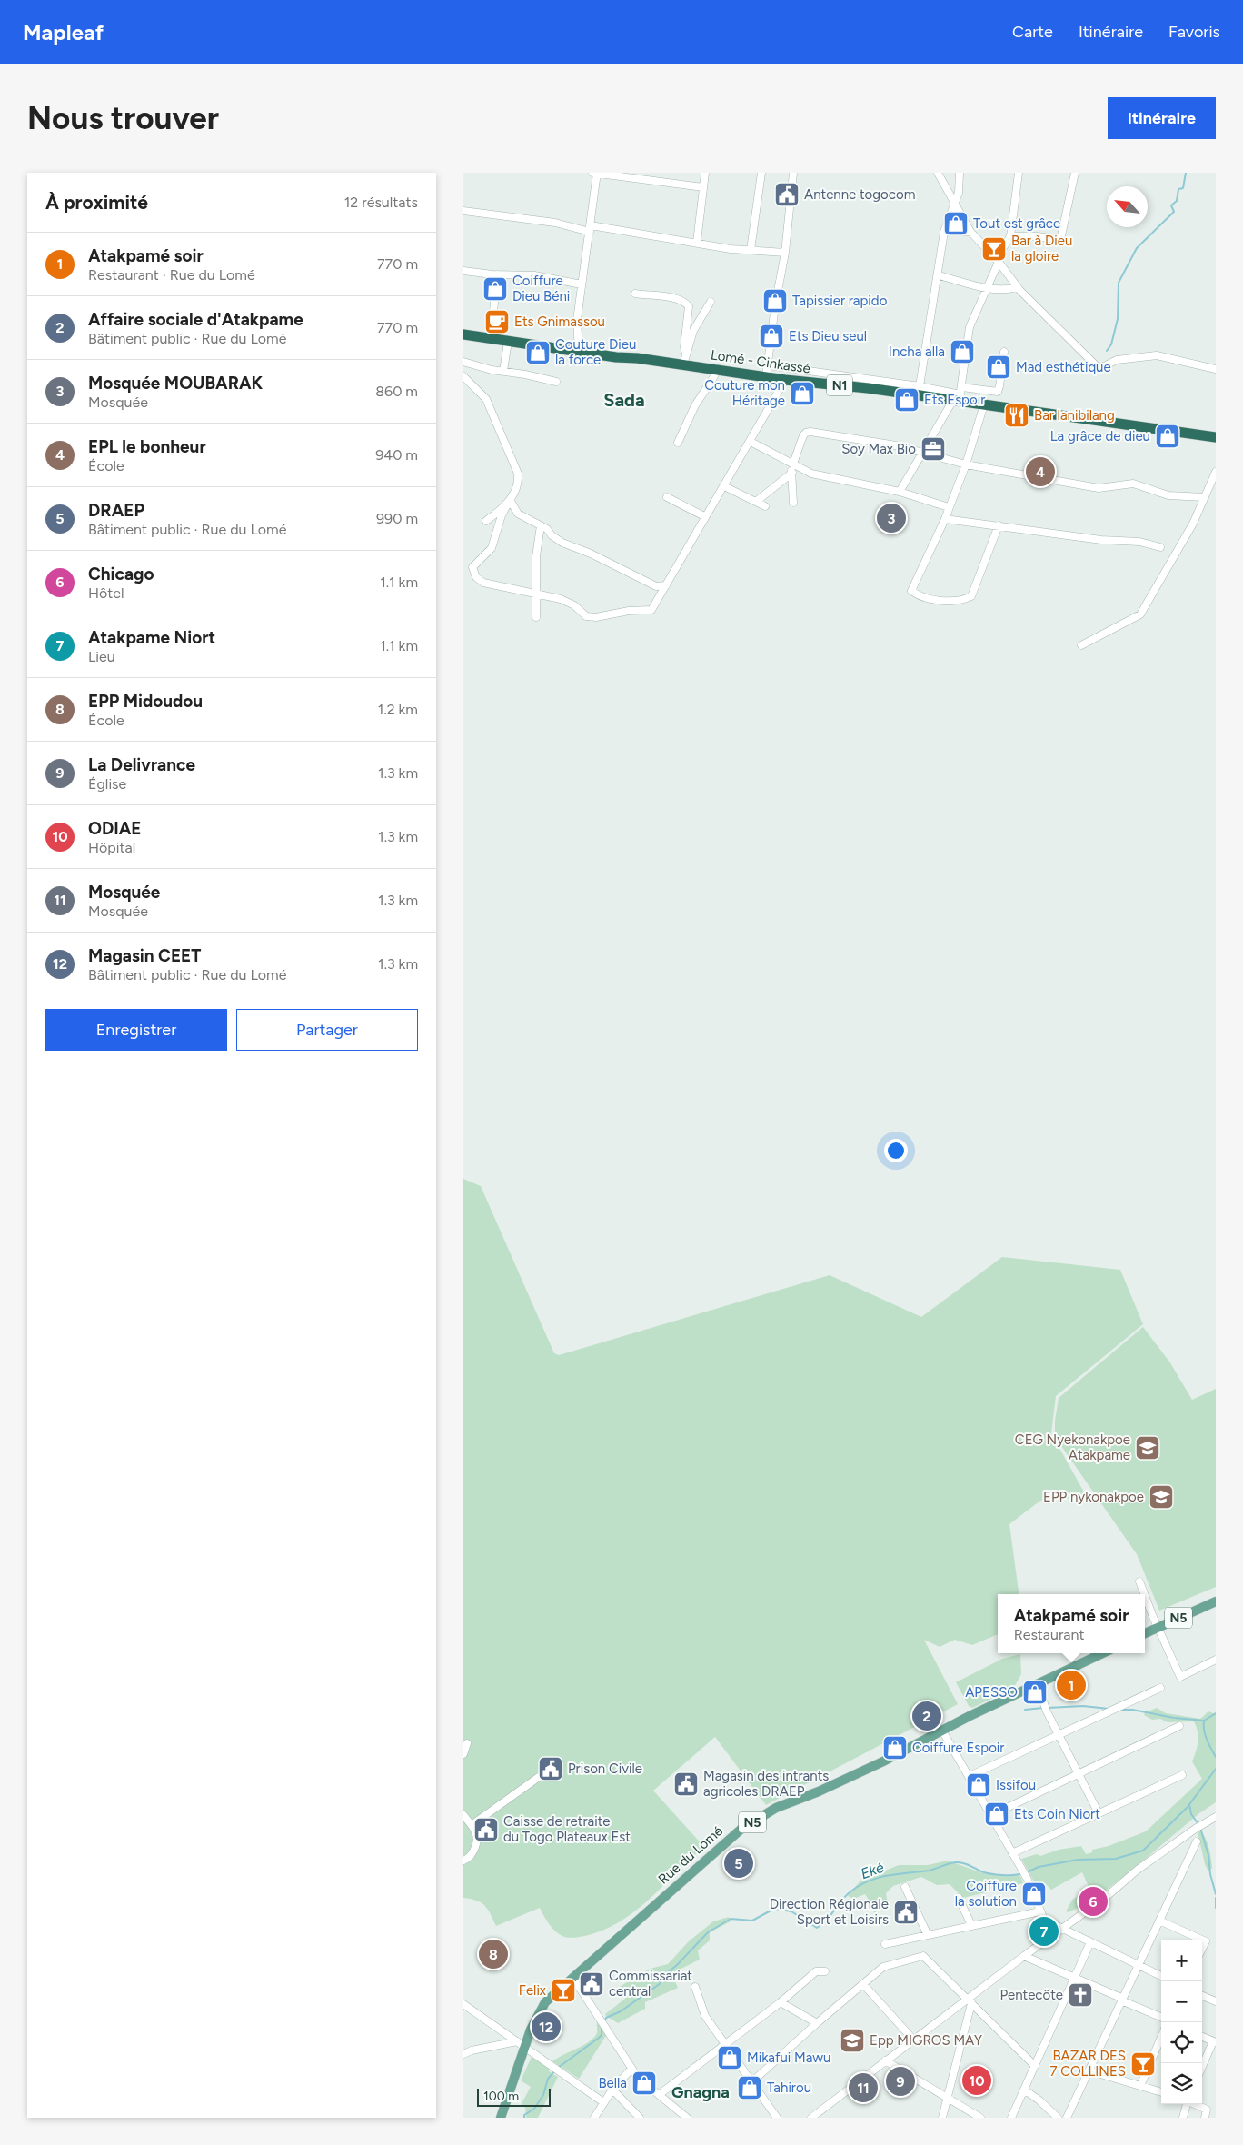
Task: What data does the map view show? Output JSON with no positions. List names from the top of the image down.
{
  "streets": {
    "highway": ["Lomé - Cinkassé", "N1"],
    "main road": ["N5", "Rue du Lomé"]
  },
  "districts": ["Sada", "Gnagna"],
  "water": ["Eké"],
  "places": {
    "public building": [
      "Antenne togocom",
      "Prison Civile",
      "Magasin des intrants agricoles DRAEP",
      "Caisse de retraite du Togo Plateaux Est",
      "Direction Régionale Sport et Loisirs",
      "Commissariat central"
    ],
    "shop": [
      "Tout est grâce",
      "Coiffure Dieu Béni",
      "Tapissier rapido",
      "Ets Dieu seul",
      "Incha alla",
      "Couture Dieu la force",
      "Mad esthétique",
      "Couture mon Héritage",
      "Ets Espoir",
      "La grâce de dieu",
      "APESSO",
      "Coiffure Espoir",
      "Issifou",
      "Ets Coin Niort",
      "Coiffure la solution",
      "Mikafui Mawu",
      "Bella",
      "Tahirou"
    ],
    "bar": ["Bar à Dieu la gloire", "Felix", "BAZAR DES 7 COLLINES"],
    "cafe": ["Ets Gnimassou"],
    "restaurant": ["Bar lanibilang"],
    "office": ["Soy Max Bio"],
    "school or university": ["CEG Nyekonakpoe Atakpame", "EPP nykonakpoe", "Epp MIGROS MAY"],
    "church": ["Pentecôte"]
  },
  "scale_bar": "100 m",
  "north": "top left",
  "page": {
    "header": "Mapleaf",
    "nav": ["Carte", "Itinéraire", "Favoris"],
    "buttons": [
      "Itinéraire",
      ["Enregistrer", "Partager"]
    ],
    "title": "Nous trouver",
    "heading": ["À proximité", "12 résultats"],
    "list": [
      {
        "mark": "1",
        "name": "Atakpamé soir",
        "note": "Restaurant · Rue du Lomé",
        "value": "770 m"
      },
      {
        "mark": "2",
        "name": "Affaire sociale d'Atakpame",
        "note": "Bâtiment public · Rue du Lomé",
        "value": "770 m"
      },
      {
        "mark": "3",
        "name": "Mosquée MOUBARAK",
        "note": "Mosquée",
        "value": "860 m"
      },
      {
        "mark": "4",
        "name": "EPL le bonheur",
        "note": "École",
        "value": "940 m"
      },
      {
        "mark": "5",
        "name": "DRAEP",
        "note": "Bâtiment public · Rue du Lomé",
        "value": "990 m"
      },
      {
        "mark": "6",
        "name": "Chicago",
        "note": "Hôtel",
        "value": "1.1 km"
      },
      {
        "mark": "7",
        "name": "Atakpame Niort",
        "note": "Lieu",
        "value": "1.1 km"
      },
      {
        "mark": "8",
        "name": "EPP Midoudou",
        "note": "École",
        "value": "1.2 km"
      },
      {
        "mark": "9",
        "name": "La Delivrance",
        "note": "Église",
        "value": "1.3 km"
      },
      {
        "mark": "10",
        "name": "ODIAE",
        "note": "Hôpital",
        "value": "1.3 km"
      },
      {
        "mark": "11",
        "name": "Mosquée",
        "note": "Mosquée",
        "value": "1.3 km"
      },
      {
        "mark": "12",
        "name": "Magasin CEET",
        "note": "Bâtiment public · Rue du Lomé",
        "value": "1.3 km"
      }
    ],
    "pins": [
      "4",
      "3",
      "1",
      "2",
      "5",
      "6",
      "7",
      "8",
      "12",
      "10",
      "9",
      "11"
    ],
    "popup": ["Atakpamé soir", "Restaurant"],
    "map_buttons": ["+", "−"],
    "scale": "100 m"
  }
}
